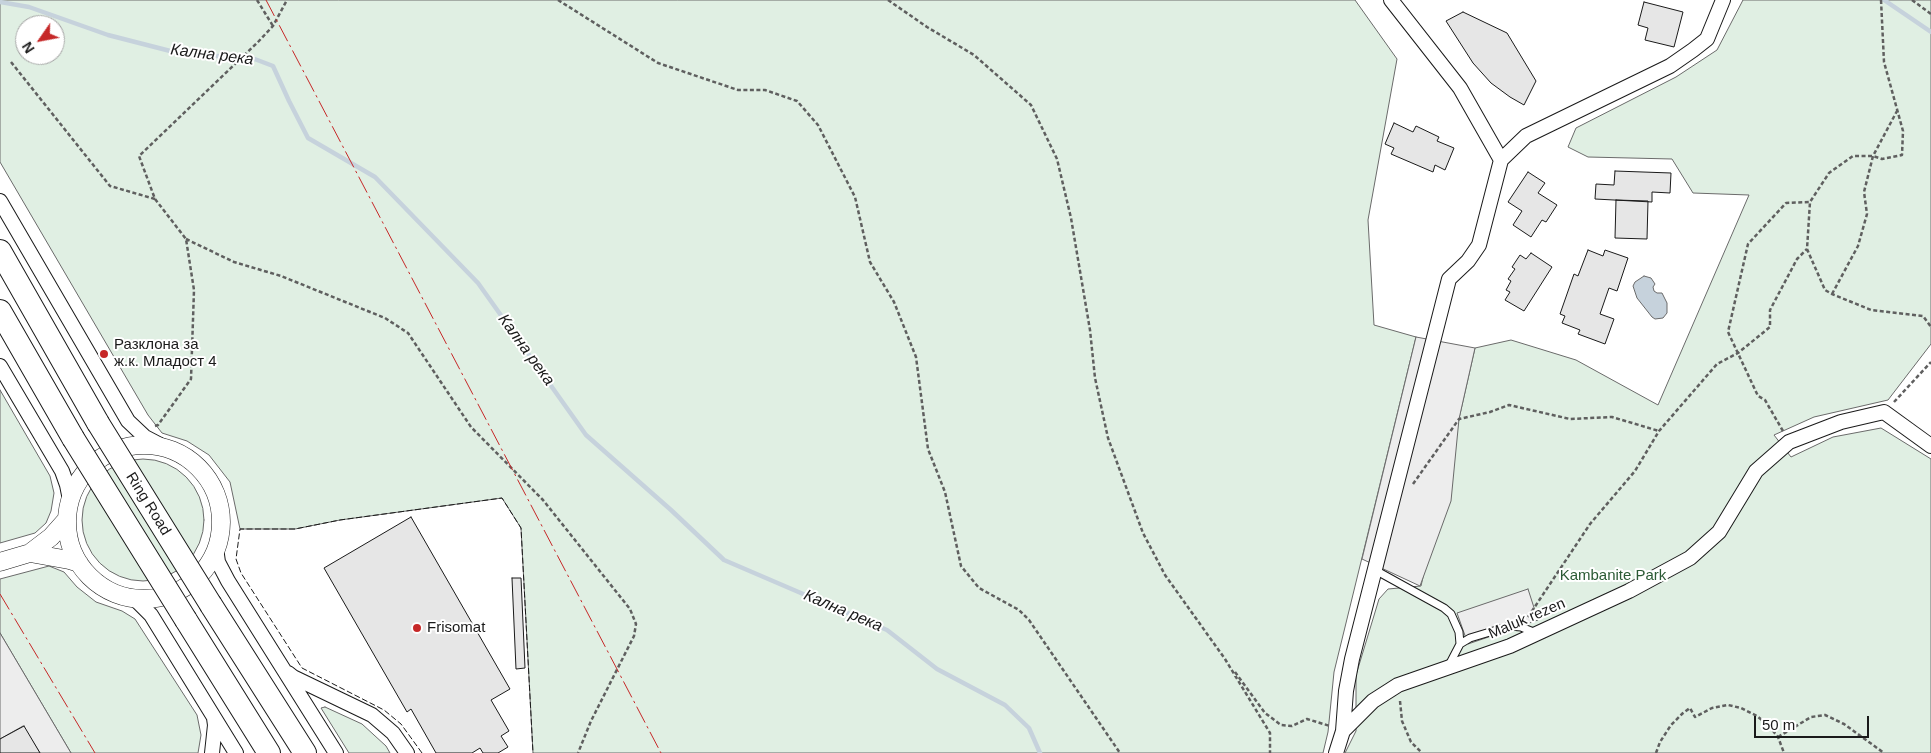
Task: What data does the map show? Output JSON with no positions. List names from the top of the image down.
{
  "streets": {
    "highway": ["Ring Road"],
    "street": ["Maluk rezen"]
  },
  "water": ["Кална река"],
  "parks": ["Kambanite Park"],
  "places": ["Разклона за ж.к. Младост 4", "Frisomat"],
  "scale_bar": "50 m",
  "north": "bottom left"
}
